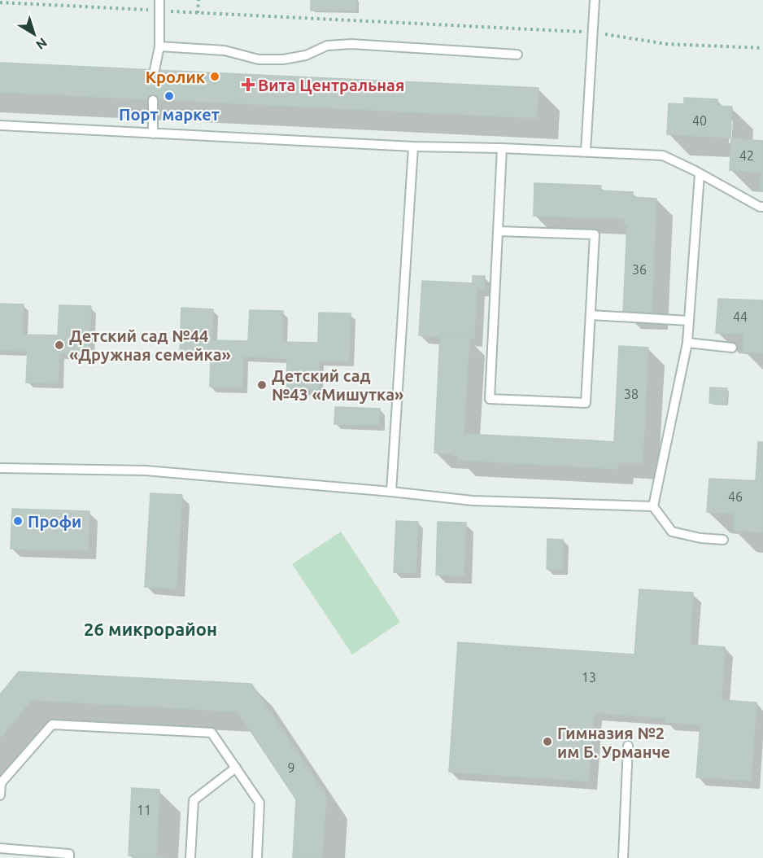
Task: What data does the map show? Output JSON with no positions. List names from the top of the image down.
{
  "districts": ["26 микрорайон"],
  "places": {
    "other": [
      "Кролик",
      "Порт маркет",
      "Детский сад №44 «Дружная семейка»",
      "Детский сад №43 «Мишутка»",
      "Профи",
      "Гимназия №2 им Б. Урманче"
    ],
    "health": ["Вита Центральная"]
  },
  "house_numbers": [
    "40",
    "42",
    "36",
    "44",
    "38",
    "46",
    "13",
    "9",
    "11"
  ],
  "north": "bottom right"
}
